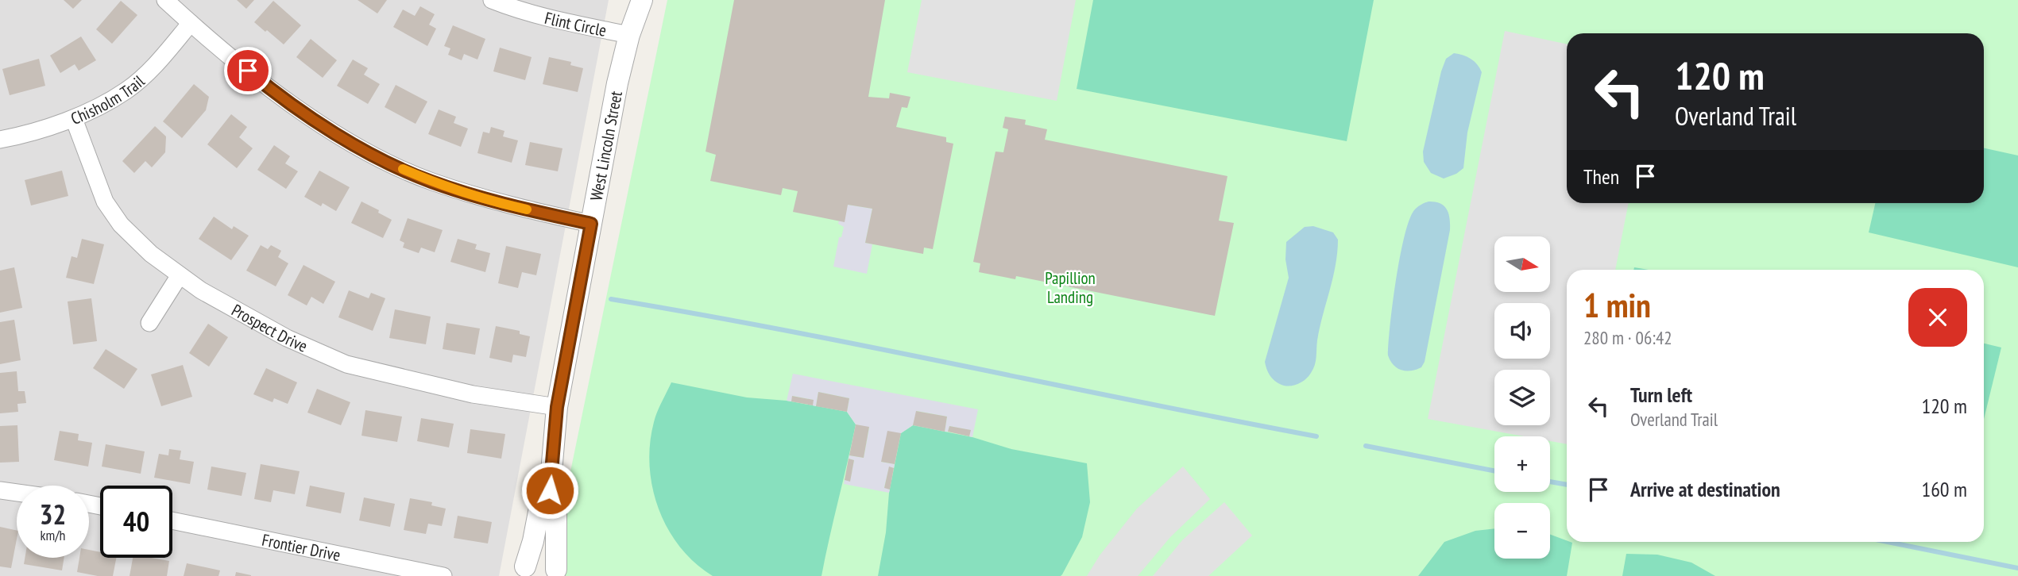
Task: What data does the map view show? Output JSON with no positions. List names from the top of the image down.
{
  "streets": {
    "street": [
      "Flint Circle",
      "Chisholm Trail",
      "West Lincoln Street",
      "Prospect Drive",
      "Frontier Drive"
    ]
  },
  "crossings": [
    ["Flint Circle", "West Lincoln Street"],
    ["Chisholm Trail", "Prospect Drive"],
    ["West Lincoln Street", "Prospect Drive"]
  ],
  "parks": ["Papillion Landing"],
  "north": "right",
  "page": {
    "turn": ["120 m", "Overland Trail"],
    "then": "Then",
    "map_buttons": ["+", "−"],
    "heading": ["1 min", "280 m · 06:42"],
    "list": [
      {
        "name": "Turn left",
        "note": "Overland Trail",
        "value": "120 m"
      },
      {
        "name": "Arrive at destination",
        "value": "160 m"
      }
    ],
    "speed": "32 km/h",
    "limit": "40"
  }
}
